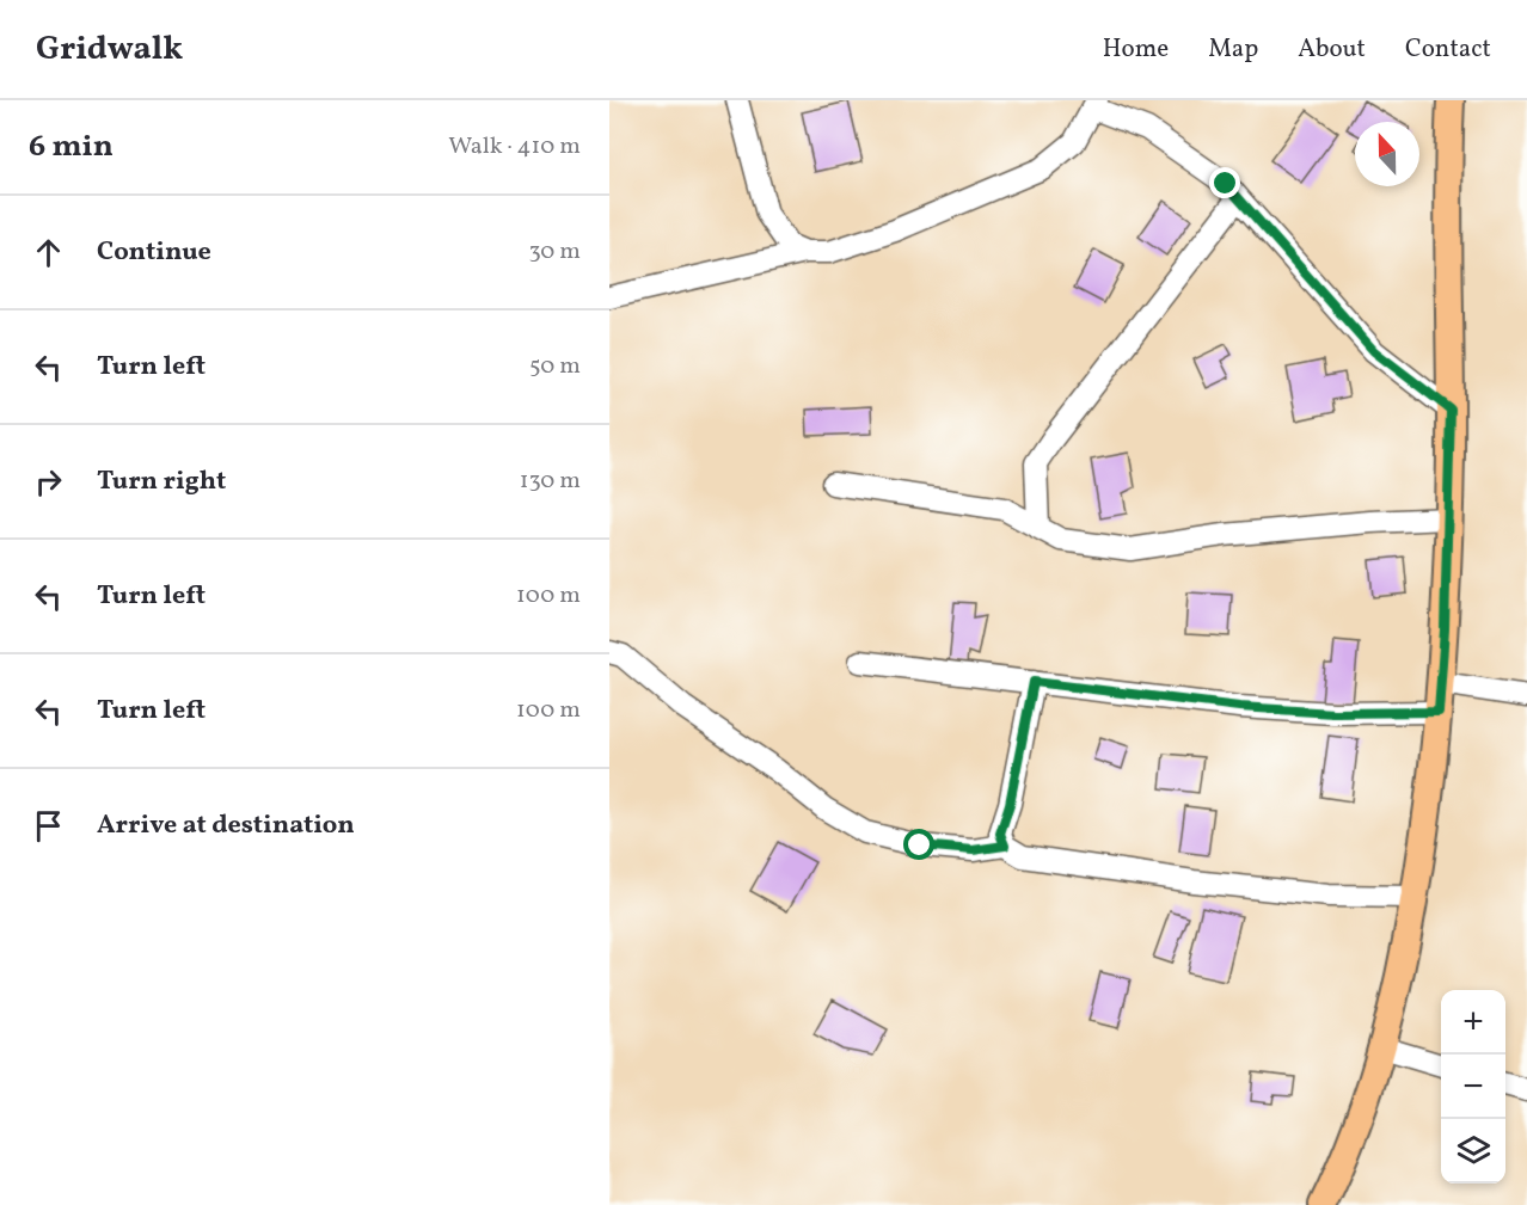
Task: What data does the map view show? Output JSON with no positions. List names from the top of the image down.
{
  "north": "top",
  "page": {
    "header": "Gridwalk",
    "nav": [
      "Home",
      "Map",
      "About",
      "Contact"
    ],
    "heading": ["6 min", "Walk · 410 m"],
    "list": [
      ["Continue", "30 m"],
      ["Turn left", "50 m"],
      ["Turn right", "130 m"],
      ["Turn left", "100 m"],
      ["Turn left", "100 m"],
      "Arrive at destination"
    ],
    "map_buttons": ["+", "−"]
  }
}
